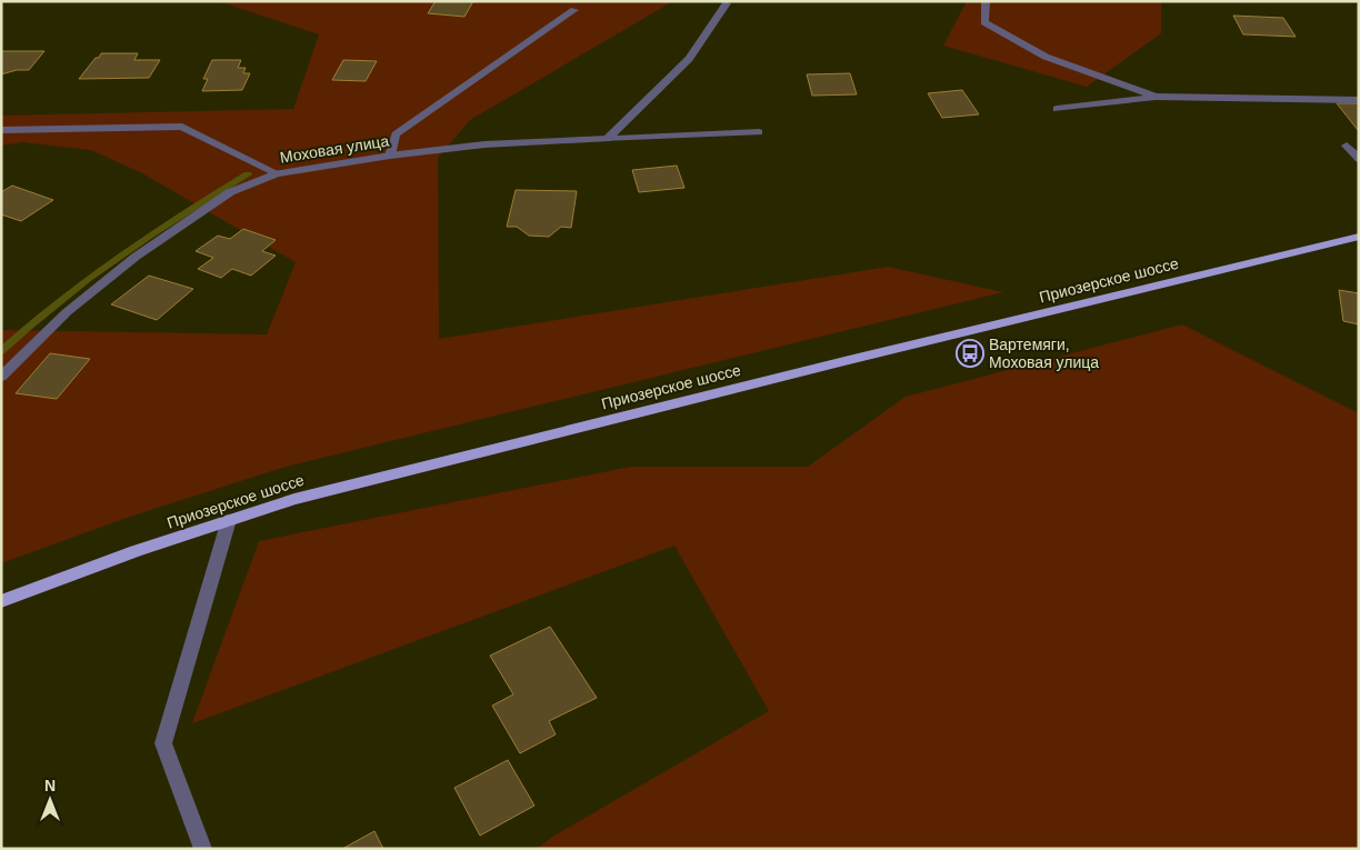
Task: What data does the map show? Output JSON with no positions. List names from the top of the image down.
{
  "streets": {
    "main road": ["Приозерское шоссе"],
    "street": ["Моховая улица"]
  },
  "places": {
    "bus stop": ["Вартемяги, Моховая улица"]
  },
  "north": "top"
}
